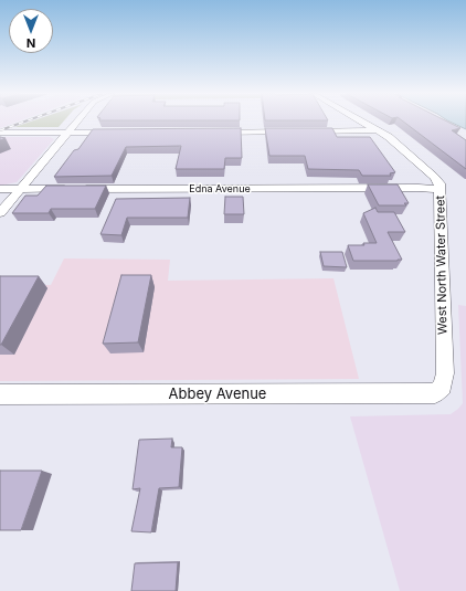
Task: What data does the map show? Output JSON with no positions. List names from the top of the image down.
{
  "streets": {
    "street": ["Edna Avenue", "West North Water Street", "Abbey Avenue"]
  },
  "crossings": [
    ["Edna Avenue", "West North Water Street"],
    ["West North Water Street", "Abbey Avenue"]
  ],
  "north": "bottom"
}
